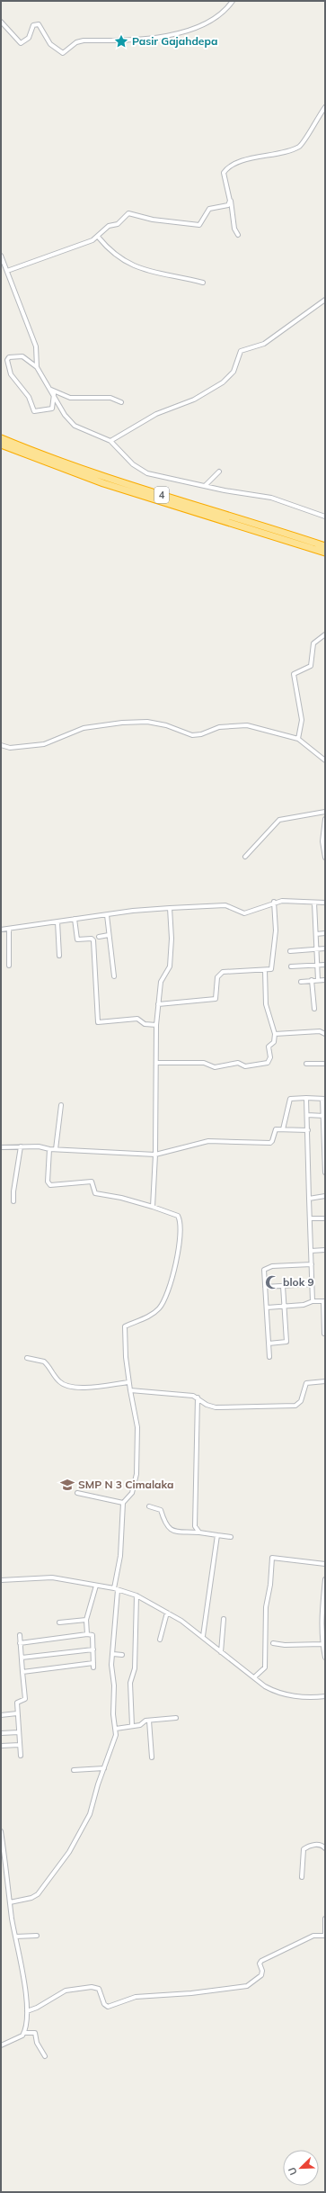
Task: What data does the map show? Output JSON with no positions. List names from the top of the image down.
{
  "streets": {
    "highway": ["4"]
  },
  "places": {
    "place": ["Pasir Gajahdepa"],
    "mosque": ["blok 9"],
    "school or university": ["SMP N 3 Cimalaka"]
  },
  "north": "bottom left"
}
